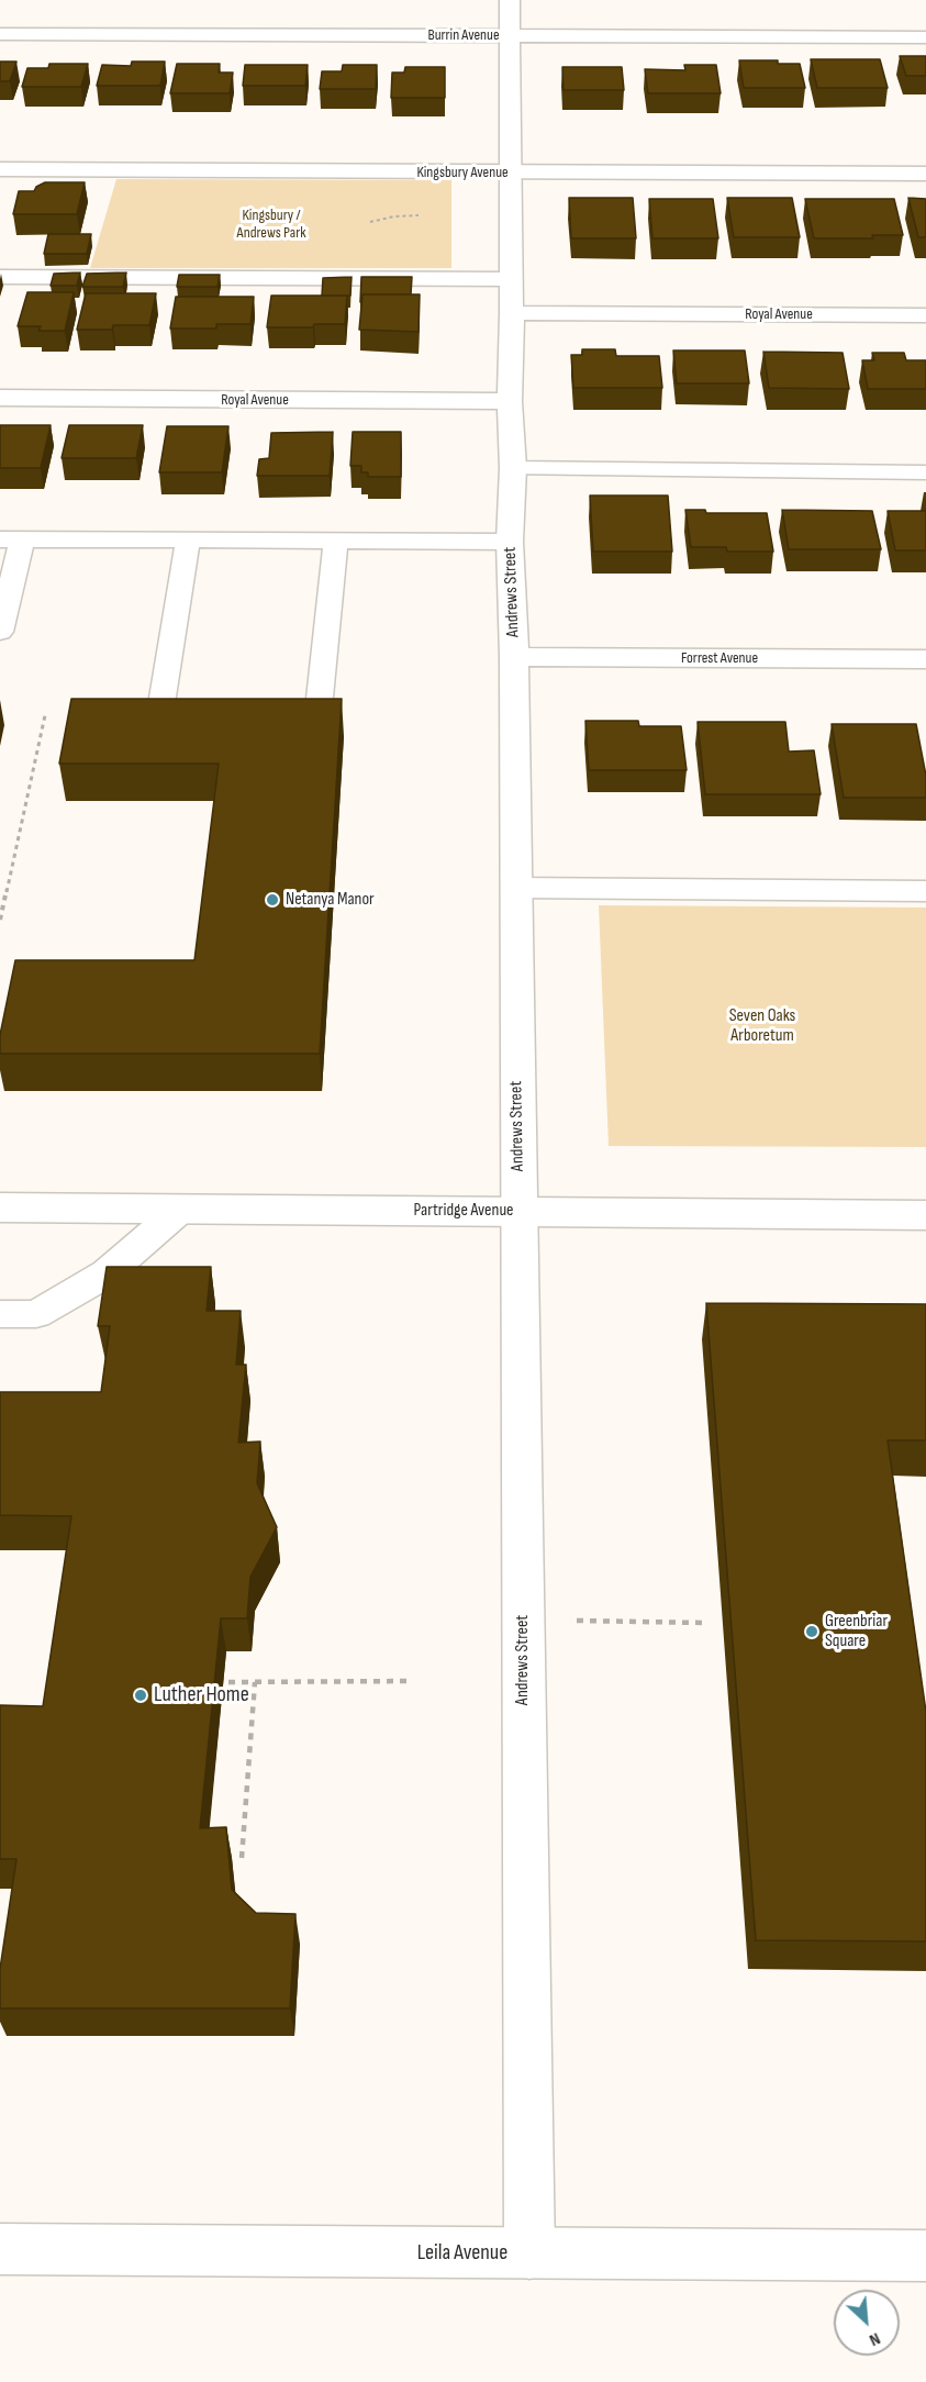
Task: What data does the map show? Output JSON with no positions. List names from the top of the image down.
{
  "streets": {
    "street": [
      "Burrin Avenue",
      "Kingsbury Avenue",
      "Royal Avenue",
      "Andrews Street",
      "Forrest Avenue",
      "Partridge Avenue",
      "Leila Avenue"
    ]
  },
  "crossings": [
    ["Burrin Avenue", "Andrews Street"],
    ["Kingsbury Avenue", "Andrews Street"],
    ["Royal Avenue", "Andrews Street"],
    ["Andrews Street", "Forrest Avenue"],
    ["Andrews Street", "Partridge Avenue"],
    ["Andrews Street", "Leila Avenue"]
  ],
  "parks": ["Kingsbury / Andrews Park", "Seven Oaks Arboretum"],
  "places": ["Netanya Manor", "Greenbriar Square", "Luther Home"],
  "north": "bottom right"
}
